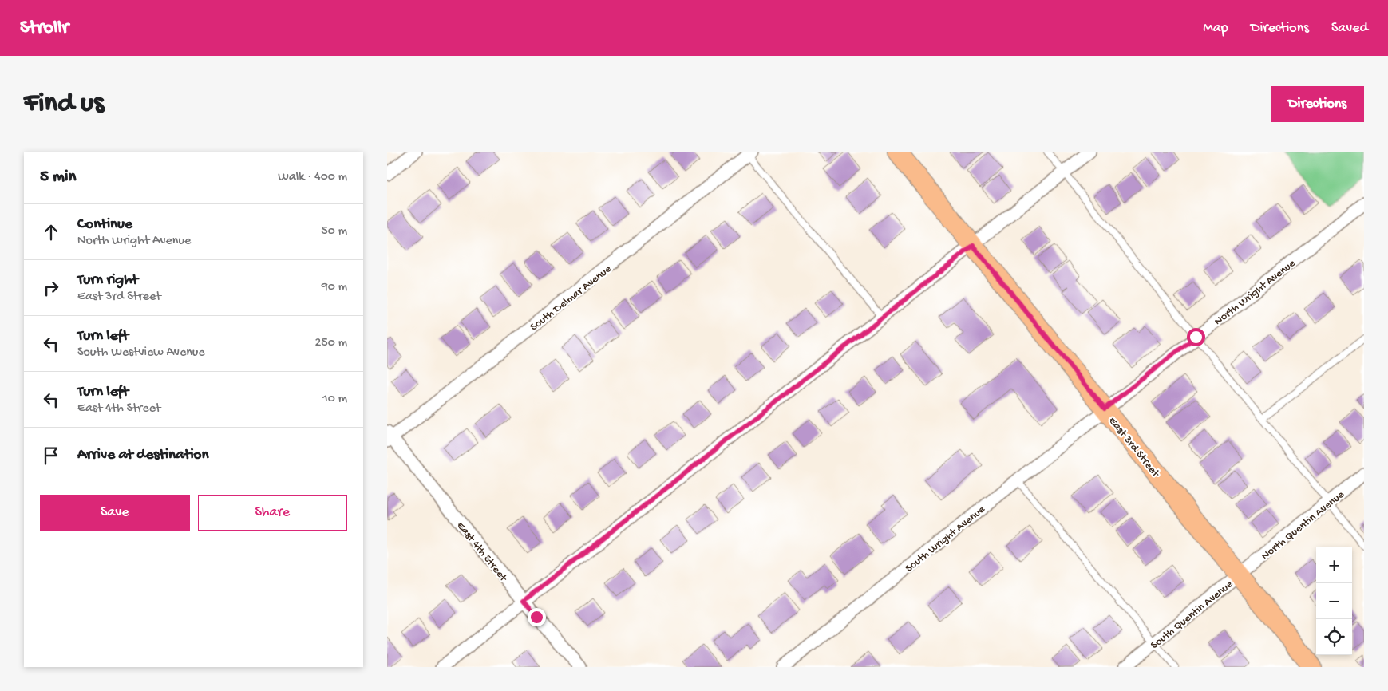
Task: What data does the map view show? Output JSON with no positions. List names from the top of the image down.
{
  "streets": {
    "main road": ["East 3rd Street"],
    "street": [
      "North Wright Avenue",
      "South Delmar Avenue",
      "North Quentin Avenue",
      "South Wright Avenue",
      "East 4th Street",
      "South Quentin Avenue"
    ]
  },
  "crossings": [
    ["North Wright Avenue", "East 3rd Street"],
    ["North Wright Avenue", "South Wright Avenue"],
    ["South Delmar Avenue", "East 4th Street"],
    ["East 3rd Street", "North Quentin Avenue"],
    ["East 3rd Street", "South Wright Avenue"],
    ["East 3rd Street", "South Quentin Avenue"],
    ["North Quentin Avenue", "South Quentin Avenue"]
  ],
  "page": {
    "header": "Strollr",
    "nav": ["Map", "Directions", "Saved"],
    "buttons": [
      "Directions",
      ["Save", "Share"]
    ],
    "title": "Find us",
    "heading": ["5 min", "Walk · 400 m"],
    "list": [
      ["Continue", "North Wright Avenue", "50 m"],
      ["Turn right", "East 3rd Street", "90 m"],
      ["Turn left", "South Westview Avenue", "250 m"],
      ["Turn left", "East 4th Street", "10 m"],
      "Arrive at destination"
    ],
    "map_buttons": ["+", "−"]
  }
}
